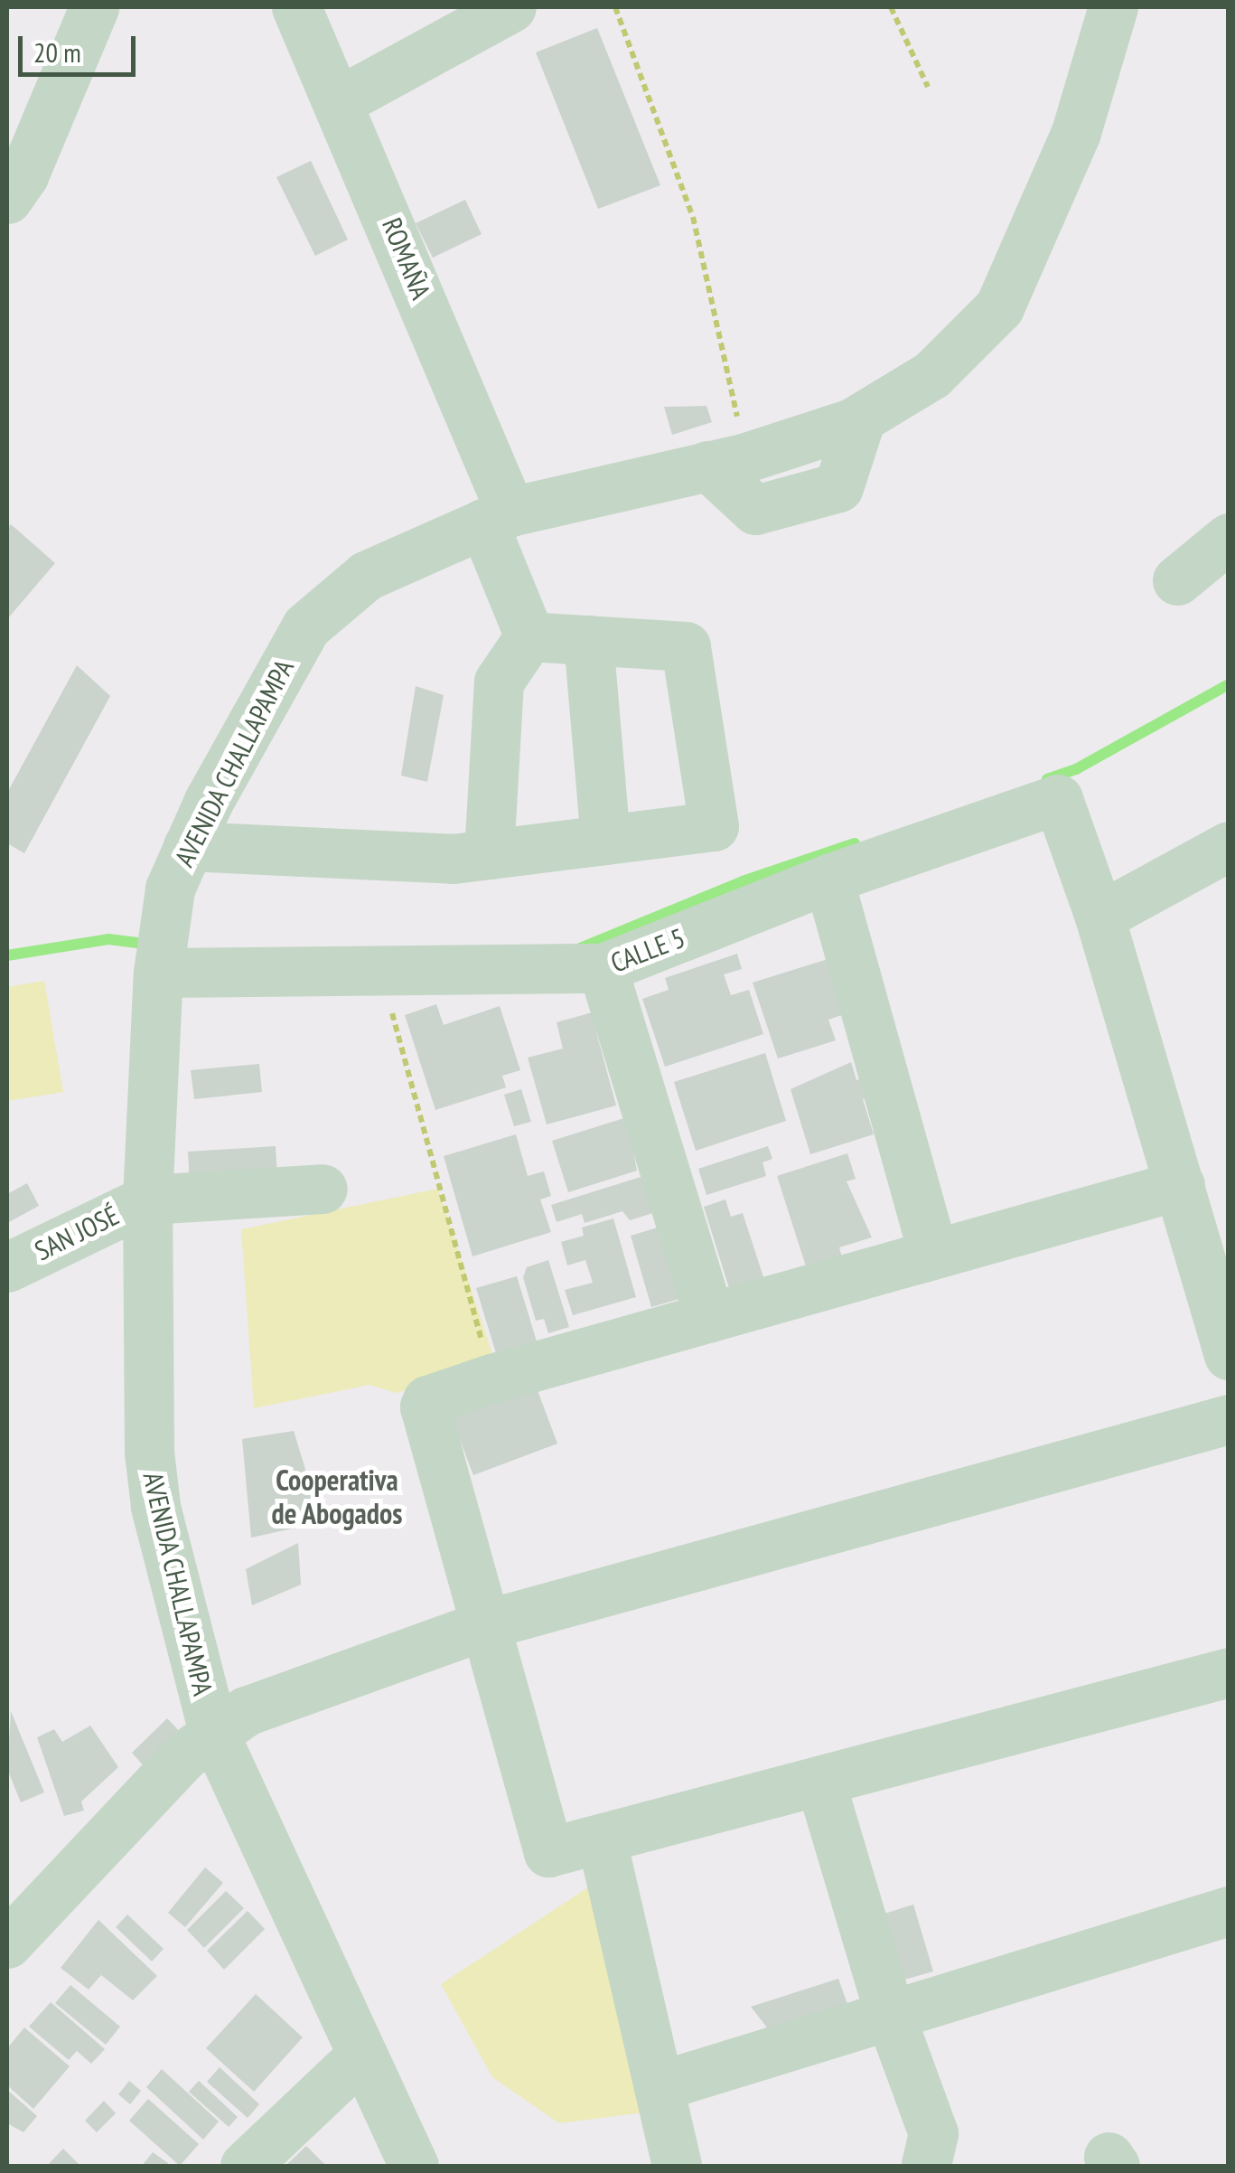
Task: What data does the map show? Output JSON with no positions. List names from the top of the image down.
{
  "streets": {
    "street": [
      "ROMAÑA",
      "AVENIDA CHALLAPAMPA",
      "CALLE 5",
      "SAN JOSÉ"
    ]
  },
  "crossings": [
    ["ROMAÑA", "AVENIDA CHALLAPAMPA"],
    ["AVENIDA CHALLAPAMPA", "CALLE 5"],
    ["AVENIDA CHALLAPAMPA", "SAN JOSÉ"]
  ],
  "districts": ["Cooperativa de Abogados"],
  "scale_bar": "20 m"
}
